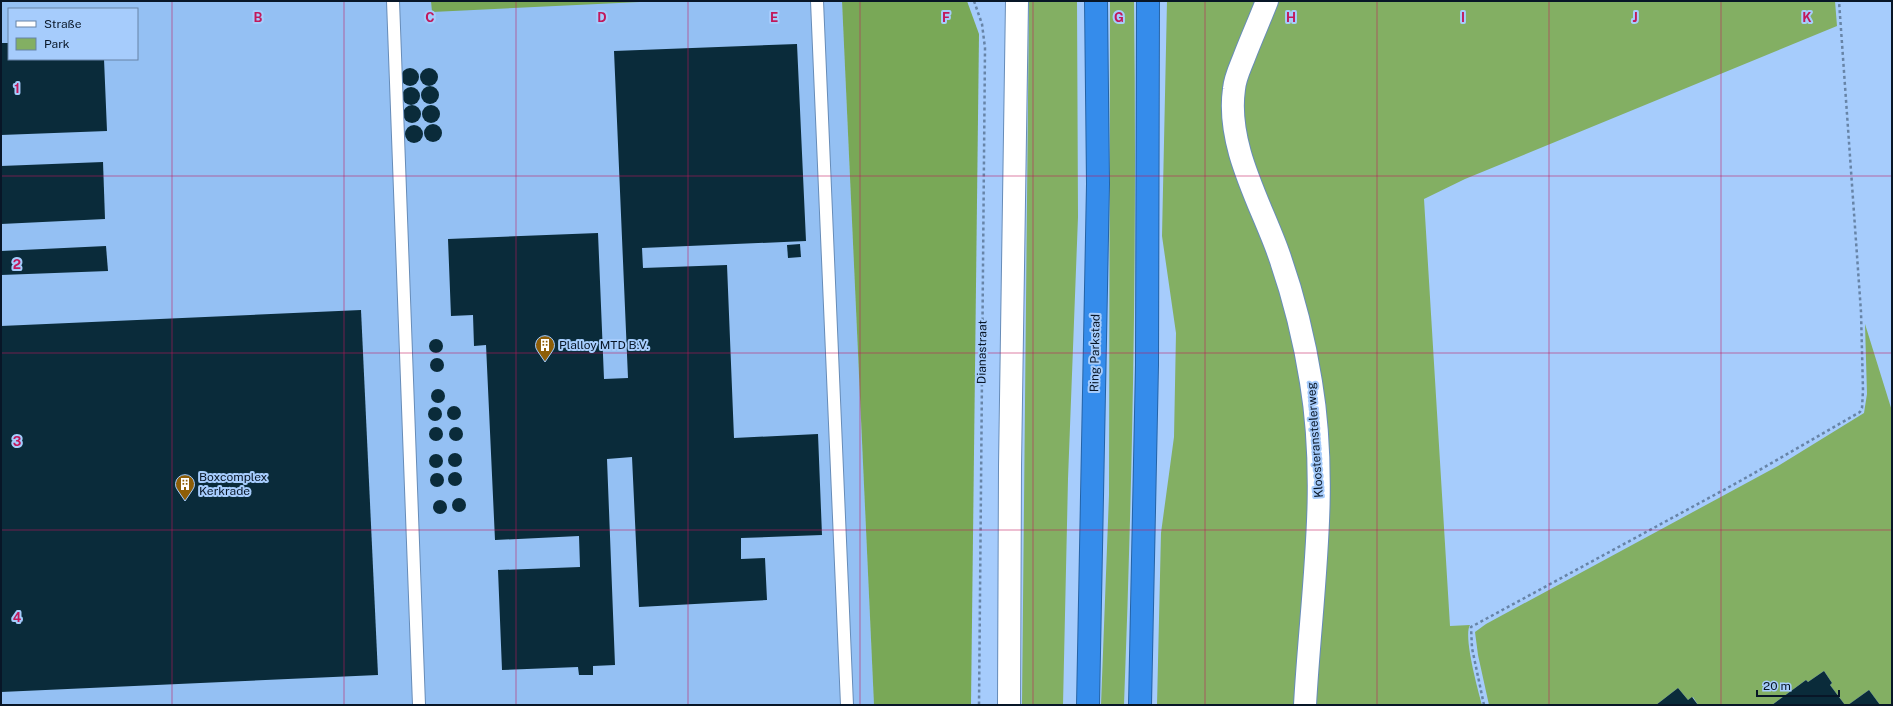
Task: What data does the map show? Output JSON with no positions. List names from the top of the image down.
{
  "streets": {
    "highway": ["Ring Parkstad"],
    "street": ["Kloosteranstelerweg"],
    "path": ["Dianastraat"]
  },
  "places": {
    "building": ["Plalloy MTD B.V.", "Boxcomplex Kerkrade"]
  },
  "legend": ["Straße", "Park"],
  "scale_bar": "20 m",
  "grid": {
    "columns": [
      "B",
      "C",
      "D",
      "E",
      "F",
      "G",
      "H",
      "I",
      "J",
      "K"
    ],
    "rows": [
      "1",
      "2",
      "3",
      "4"
    ]
  }
}
